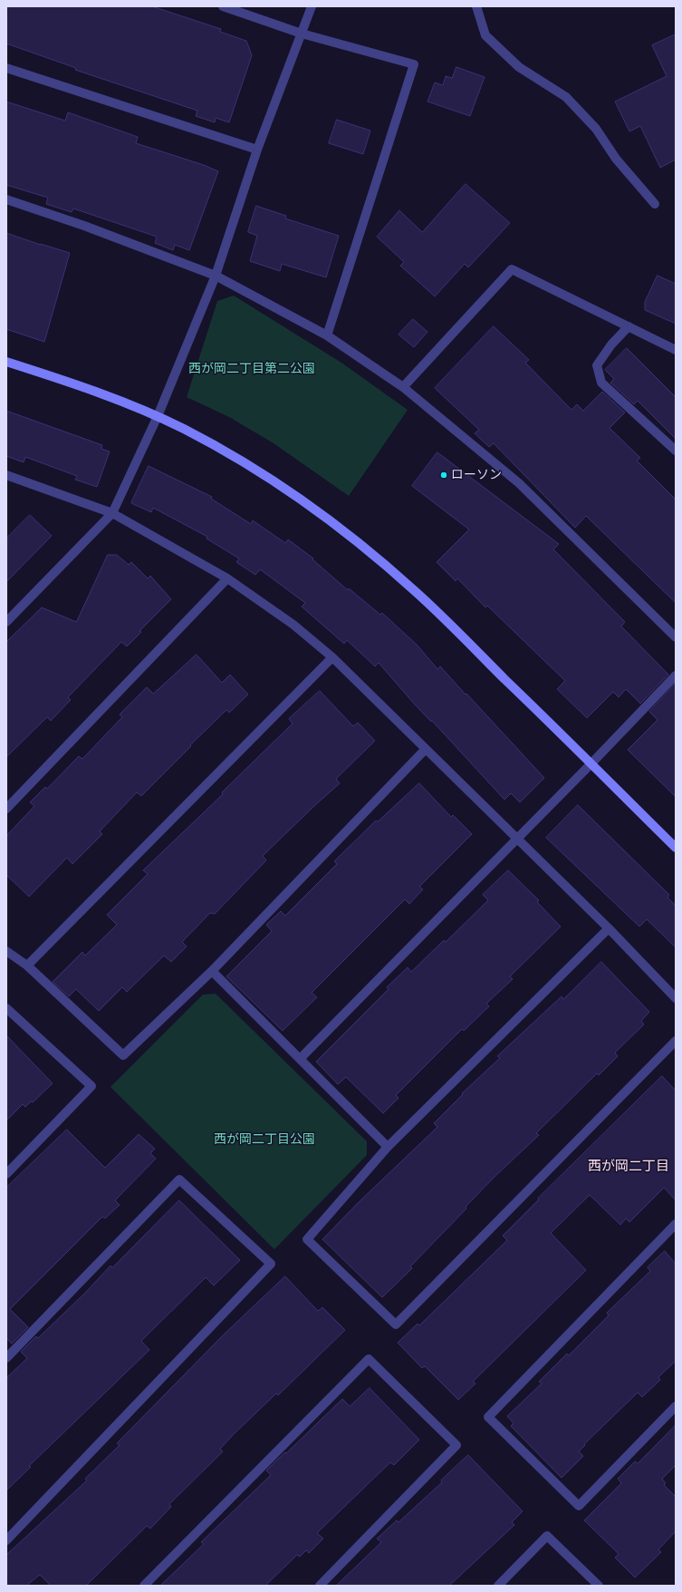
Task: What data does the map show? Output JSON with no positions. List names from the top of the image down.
{
  "districts": ["西が岡二丁目"],
  "parks": ["西が岡二丁目第二公園", "西が岡二丁目公園"],
  "places": ["ローソン"]
}
